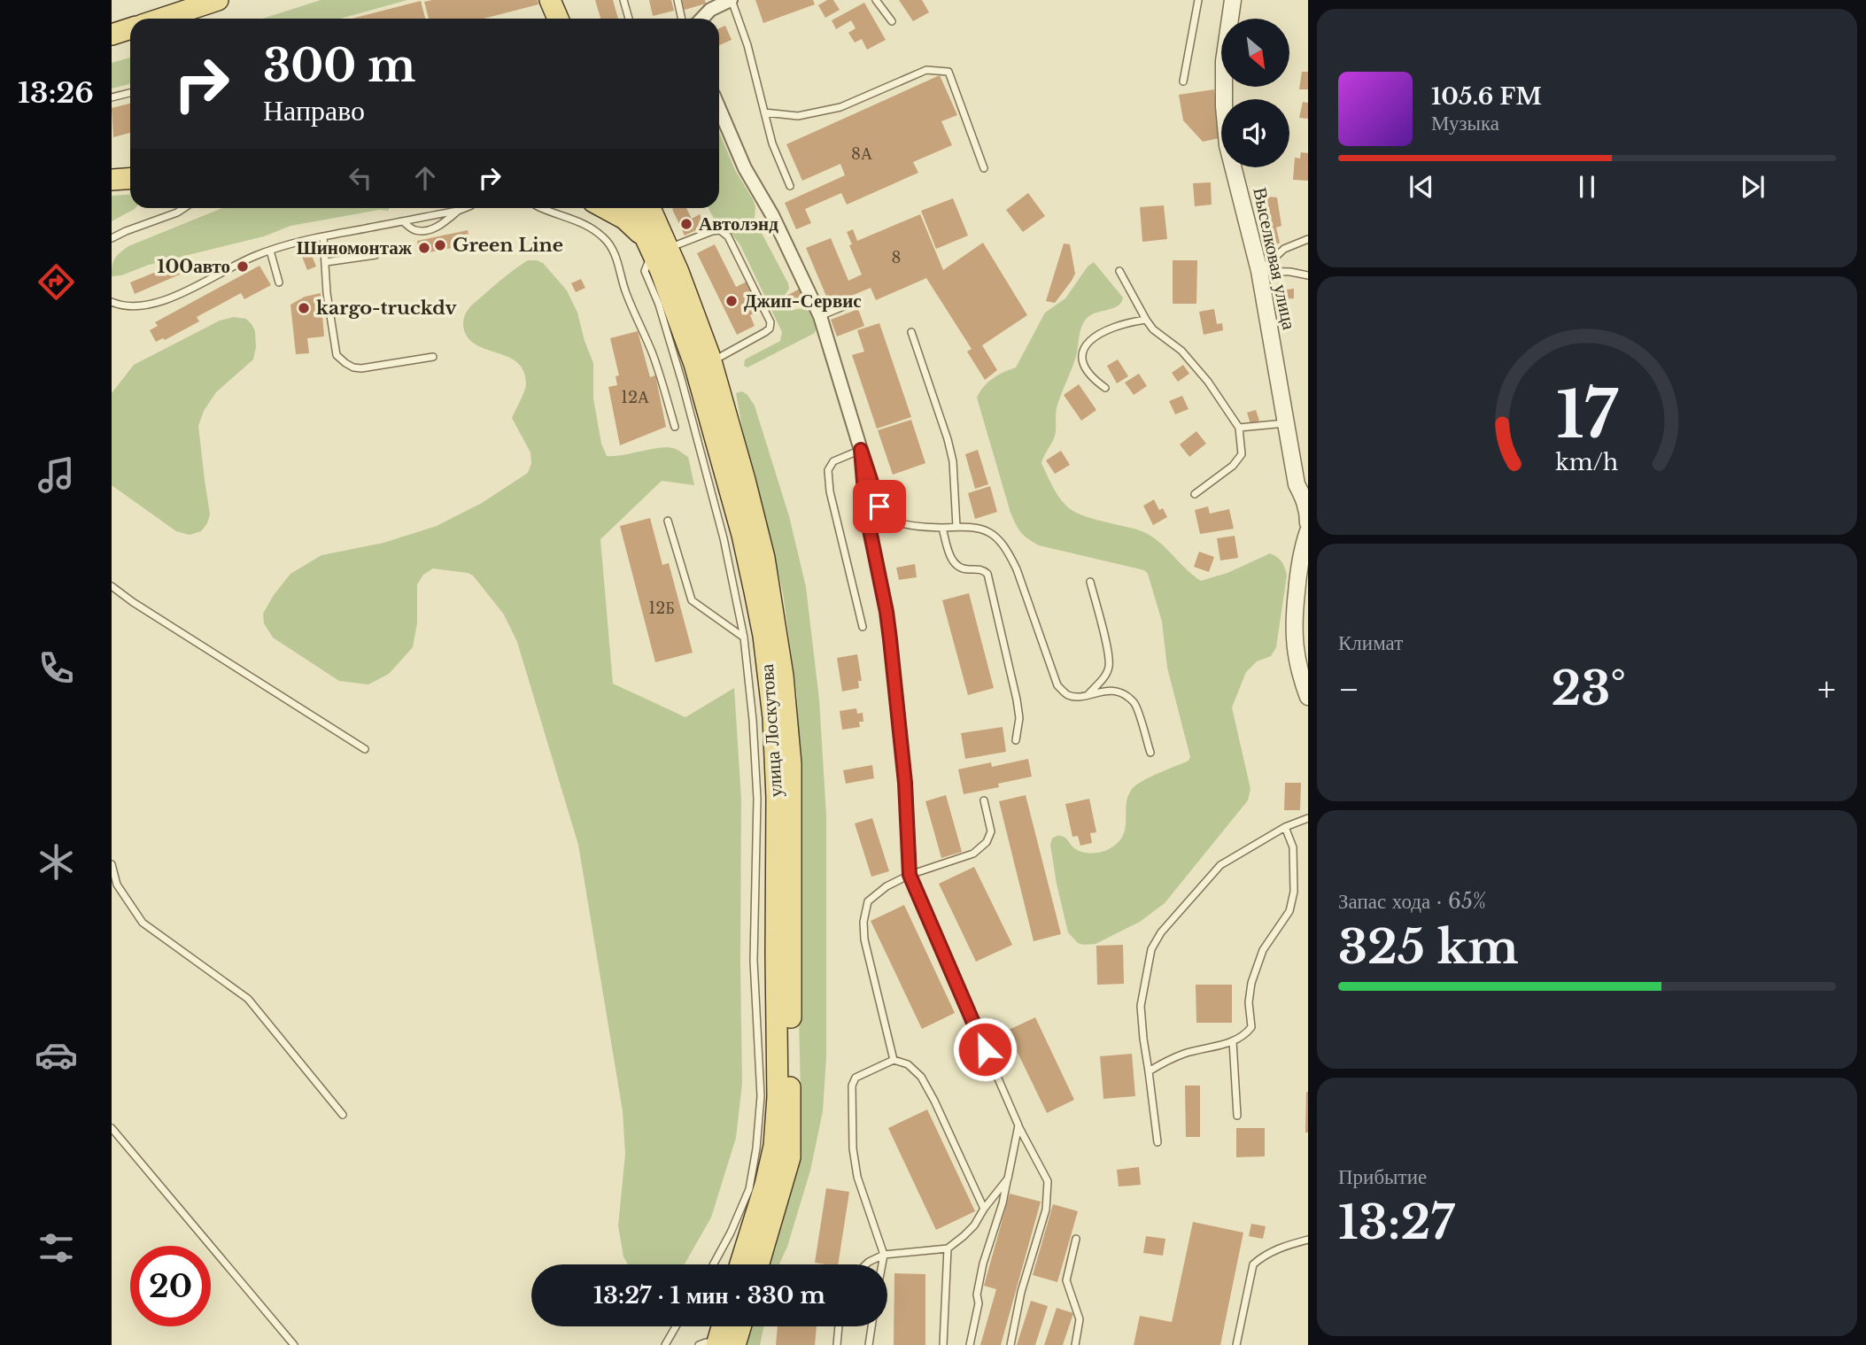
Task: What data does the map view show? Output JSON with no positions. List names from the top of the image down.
{
  "streets": {
    "main road": ["улица Лоскутова"],
    "street": ["Выселковая улица"]
  },
  "places": [
    "Автолэнд",
    "Green Line",
    "Шиномонтаж",
    "100авто",
    "Джип-Сервис",
    "kargo-truckdv"
  ],
  "house_numbers": [
    "8А",
    "8",
    "12А",
    "12Б"
  ],
  "north": "bottom right",
  "page": {
    "tabs": "13:26",
    "turn": ["300 m", "Направо"],
    "song": ["105.6 FM", "Музыка"],
    "tile": [
      "Климат",
      ["Запас хода · 65%", "325 km"],
      ["Прибытие", "13:27"]
    ],
    "heat": ["−", "23°", "+"],
    "limit": "20",
    "trip": "13:27 · 1 мин · 330 m",
    "gauge": ["17", "km/h"]
  }
}
